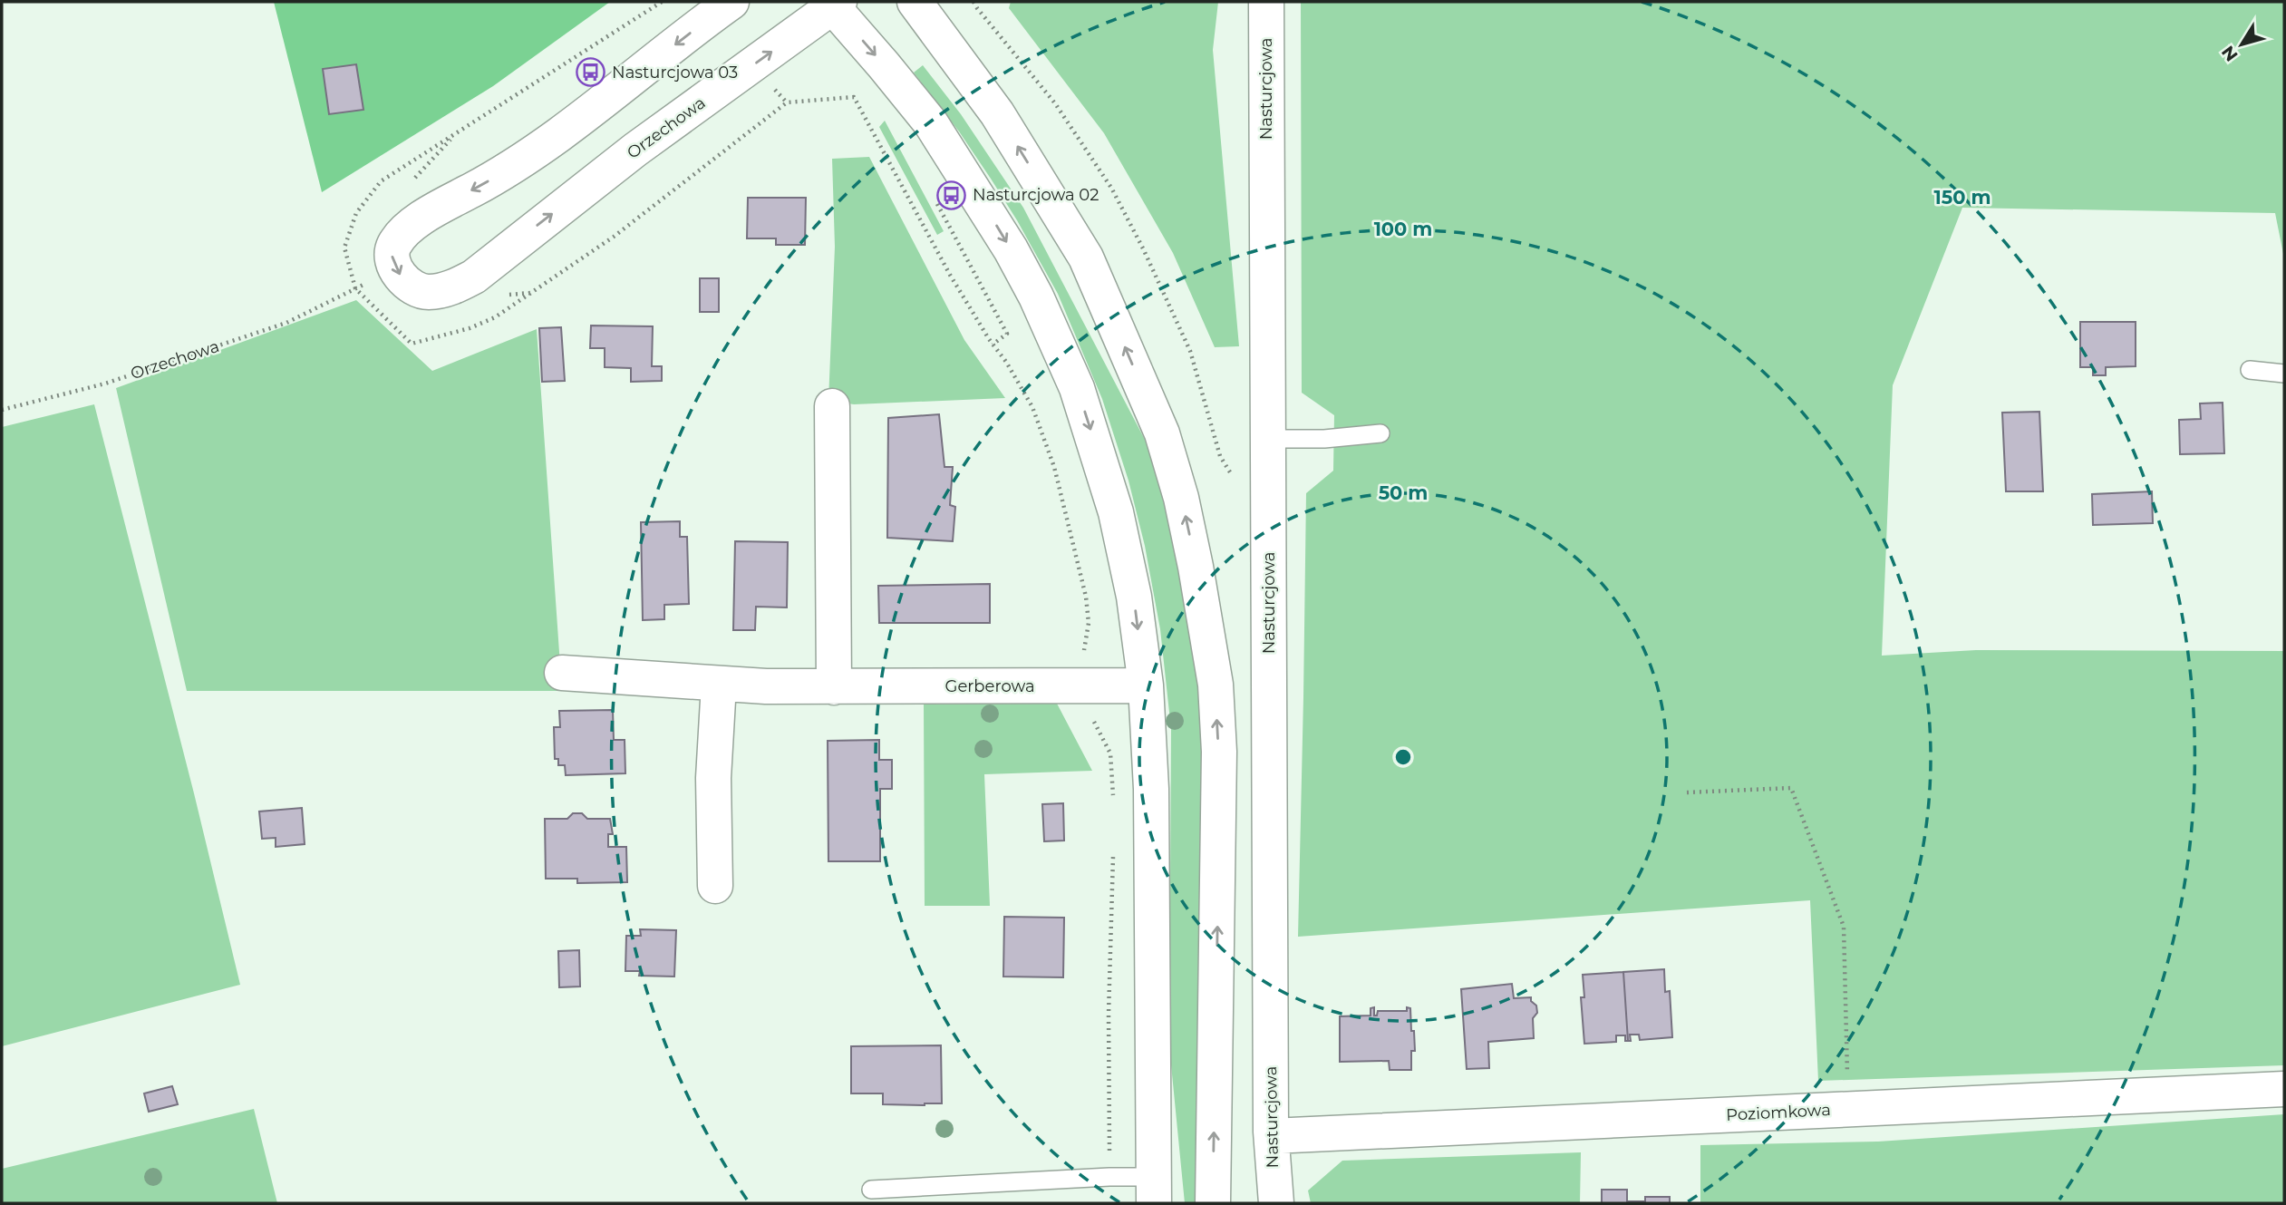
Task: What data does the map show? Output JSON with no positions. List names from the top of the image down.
{
  "streets": {
    "street": [
      "Nasturcjowa",
      "Orzechowa",
      "Gerberowa",
      "Poziomkowa"
    ]
  },
  "crossings": [
    ["Nasturcjowa", "Poziomkowa"]
  ],
  "places": {
    "bus stop": ["Nasturcjowa 03", "Nasturcjowa 02"]
  },
  "north": "bottom left",
  "rings": ["150 m", "100 m", "50 m"]
}
